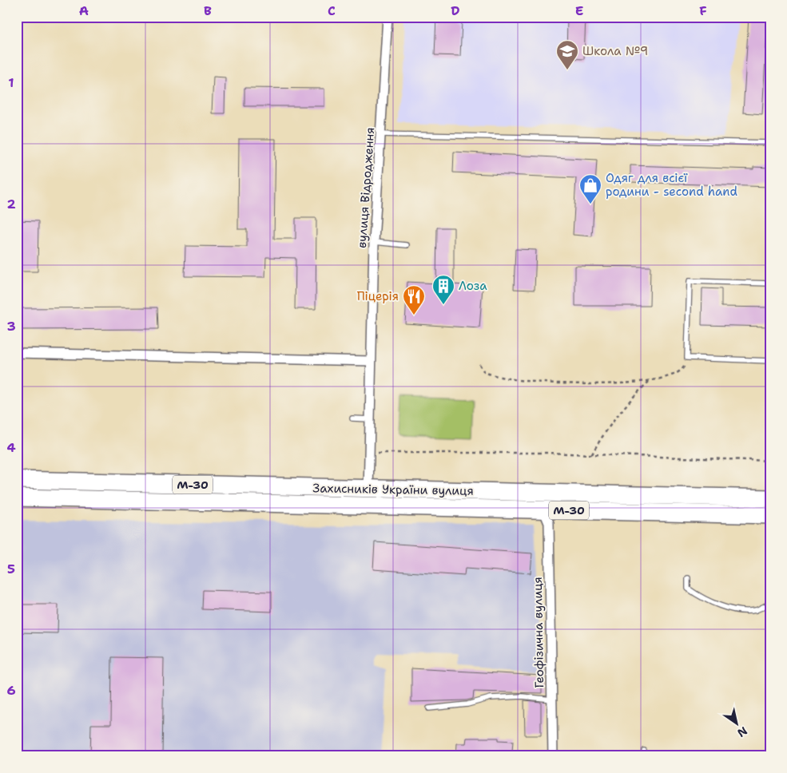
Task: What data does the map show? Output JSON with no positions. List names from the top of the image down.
{
  "streets": {
    "highway": ["М-30", "Захисників України вулиця"],
    "street": ["вулиця Відродження", "Геофізична вулиця"]
  },
  "crossings": [
    ["вулиця Відродження", "Захисників України вулиця"],
    ["Захисників України вулиця", "Геофізична вулиця"]
  ],
  "places": {
    "school or university": ["Школа №9"],
    "shop": ["Одяг для всієї родини - second hand"],
    "building": ["Лоза"],
    "restaurant": ["Піцерія"]
  },
  "north": "bottom right",
  "grid": {
    "columns": [
      "A",
      "B",
      "C",
      "D",
      "E",
      "F"
    ],
    "rows": [
      "1",
      "2",
      "3",
      "4",
      "5",
      "6"
    ]
  }
}
